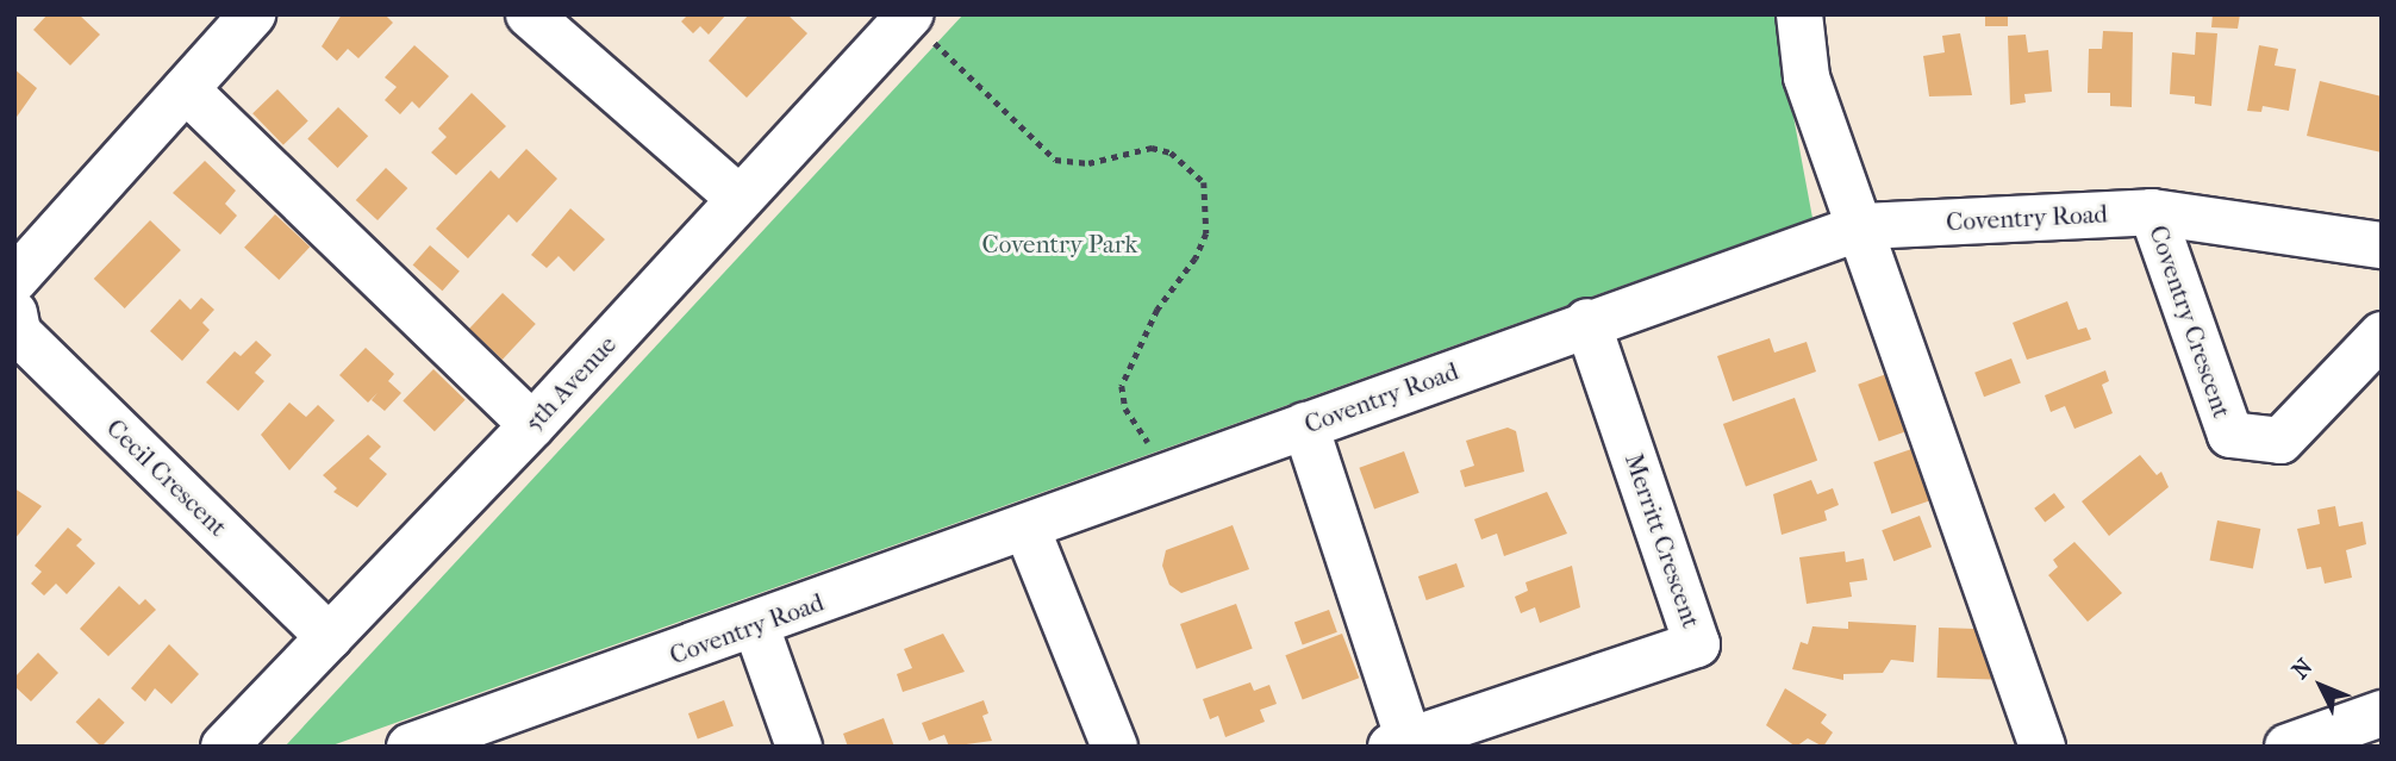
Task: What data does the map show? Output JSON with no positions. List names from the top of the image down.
{
  "streets": {
    "street": [
      "Coventry Road",
      "Coventry Crescent",
      "5th Avenue",
      "Cecil Crescent",
      "Merritt Crescent"
    ]
  },
  "crossings": [
    ["Coventry Road", "Coventry Crescent"],
    ["Coventry Road", "Merritt Crescent"],
    ["5th Avenue", "Cecil Crescent"]
  ],
  "parks": ["Coventry Park"],
  "north": "top left"
}
